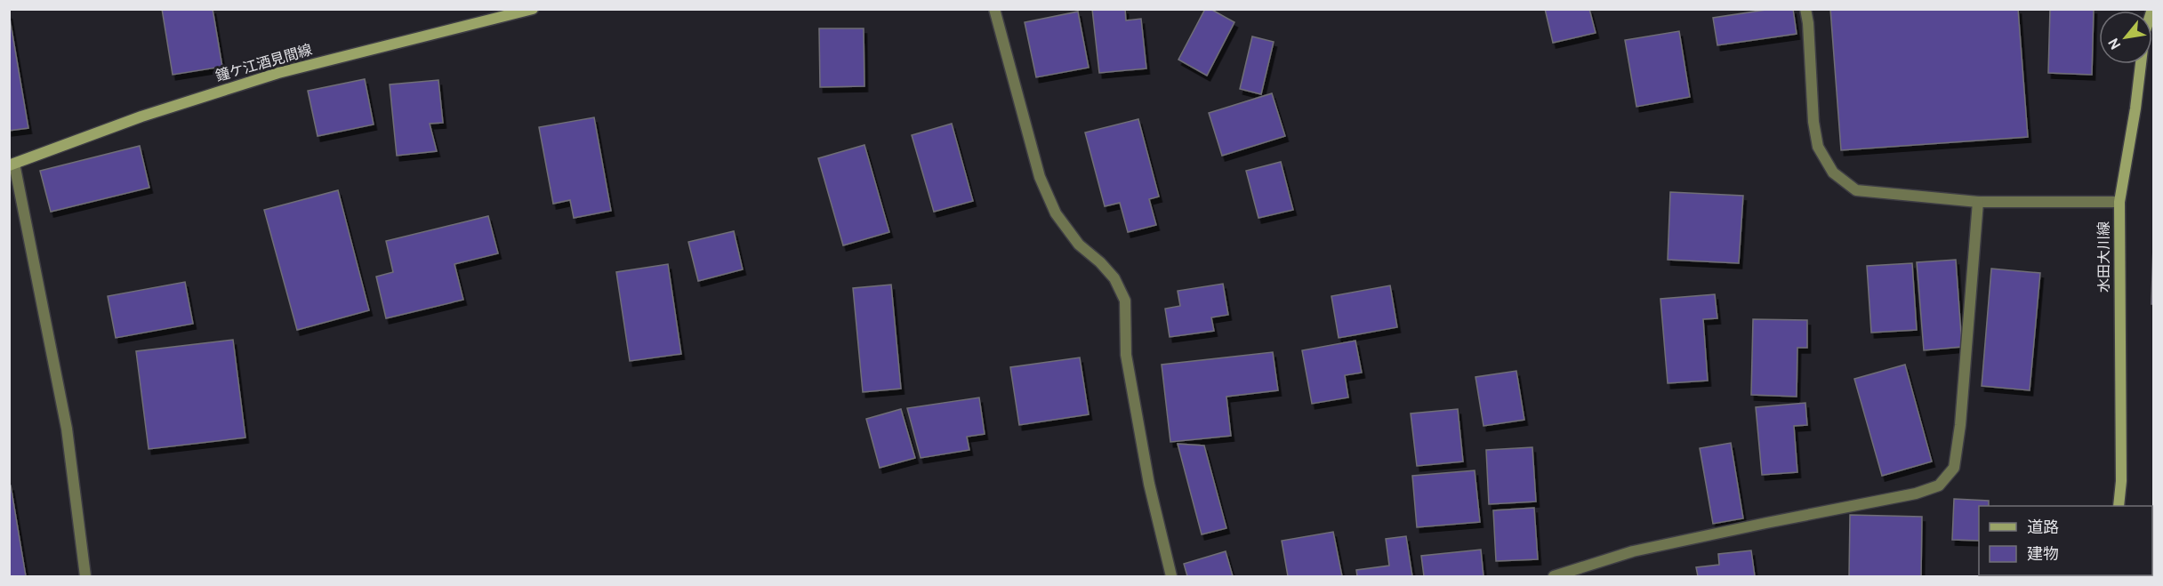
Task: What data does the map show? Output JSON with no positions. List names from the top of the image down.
{
  "streets": {
    "main road": ["鐘ケ江酒見間線", "水田大川線"]
  },
  "legend": ["道路", "建物"],
  "north": "bottom left"
}
